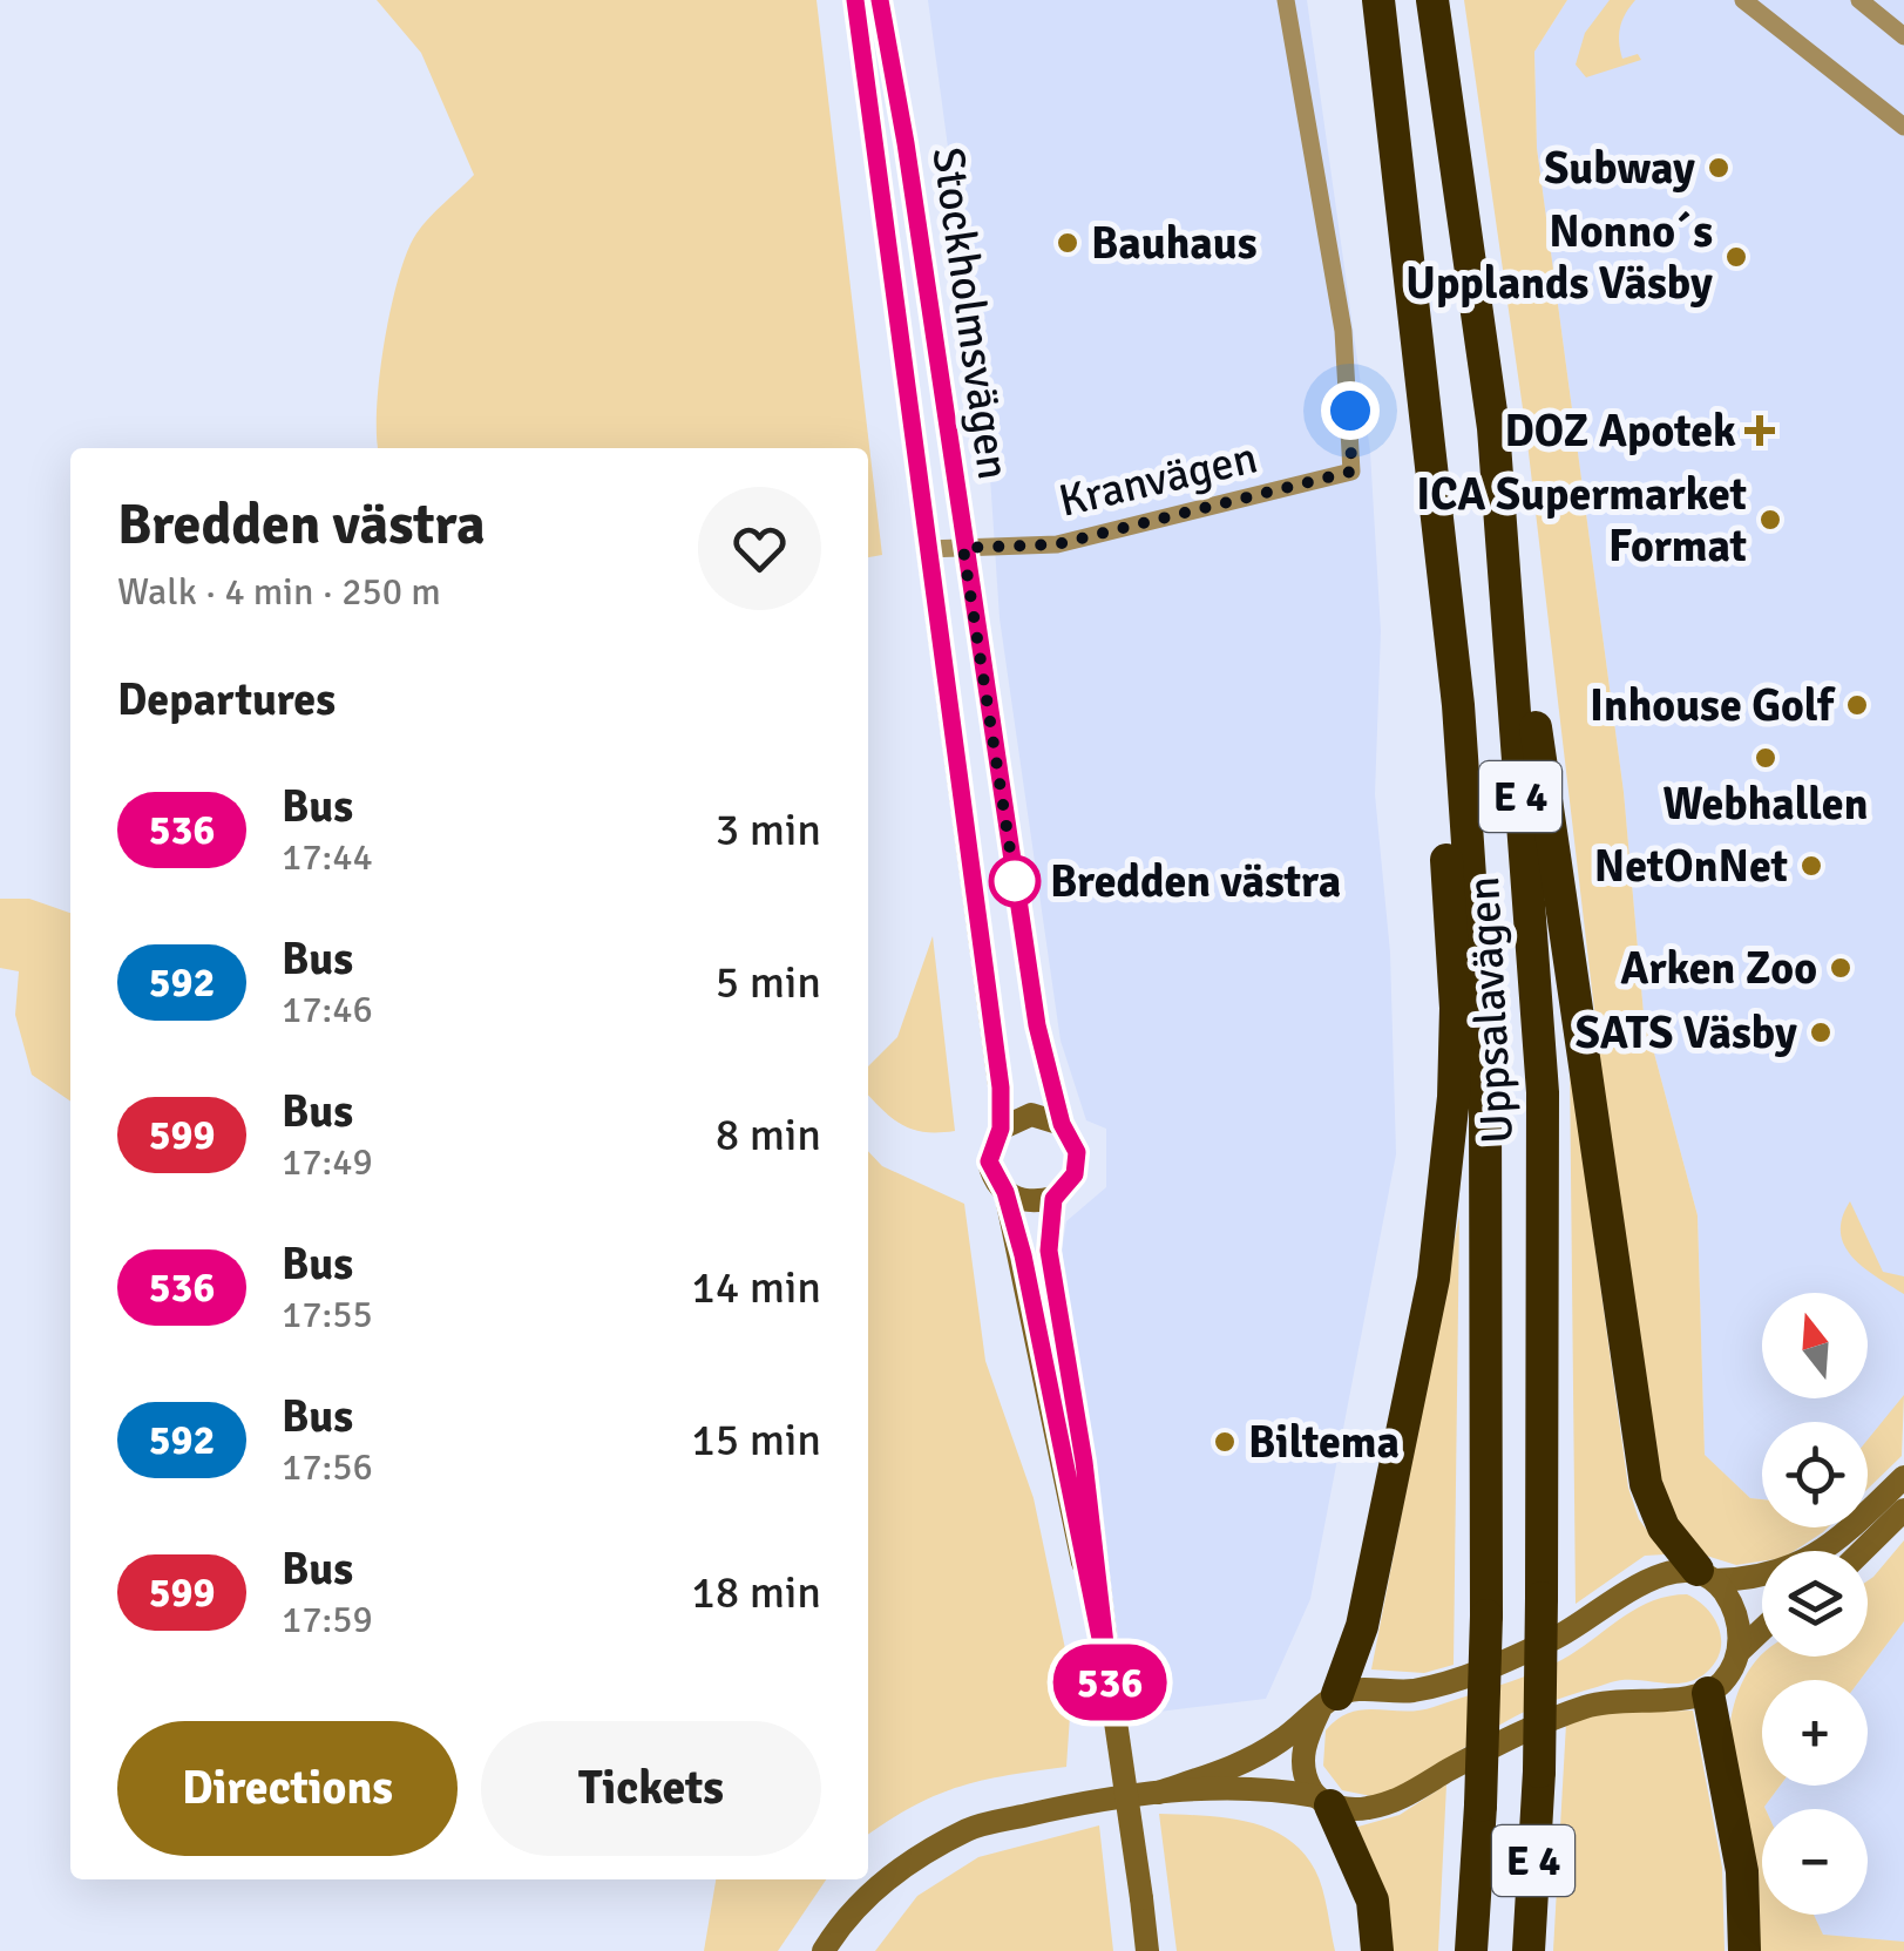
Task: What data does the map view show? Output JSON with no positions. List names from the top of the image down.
{
  "streets": {
    "highway": ["E 4", "Uppsalavägen"],
    "main road": ["Stockholmsvägen"],
    "street": ["Kranvägen"]
  },
  "crossings": [
    ["Stockholmsvägen", "Kranvägen"]
  ],
  "places": {
    "other": [
      "Subway",
      "Bauhaus",
      "Nonno´s Upplands Väsby",
      "ICA Supermarket Format",
      "Inhouse Golf",
      "Webhallen",
      "NetOnNet",
      "Bredden västra",
      "Arken Zoo",
      "SATS Väsby",
      "Biltema"
    ],
    "health": ["DOZ Apotek"]
  },
  "lines": ["bus line 536"],
  "north": "top",
  "page": {
    "on_map": "536",
    "heading": [
      ["Bredden västra", "Walk · 4 min · 250 m"],
      "Departures"
    ],
    "list": [
      {
        "mark": "536",
        "name": "Bus",
        "note": "17:44",
        "value": "3 min"
      },
      {
        "mark": "592",
        "name": "Bus",
        "note": "17:46",
        "value": "5 min"
      },
      {
        "mark": "599",
        "name": "Bus",
        "note": "17:49",
        "value": "8 min"
      },
      {
        "mark": "536",
        "name": "Bus",
        "note": "17:55",
        "value": "14 min"
      },
      {
        "mark": "592",
        "name": "Bus",
        "note": "17:56",
        "value": "15 min"
      },
      {
        "mark": "599",
        "name": "Bus",
        "note": "17:59",
        "value": "18 min"
      }
    ],
    "map_buttons": ["+", "−"],
    "buttons": ["Directions", "Tickets"]
  }
}
